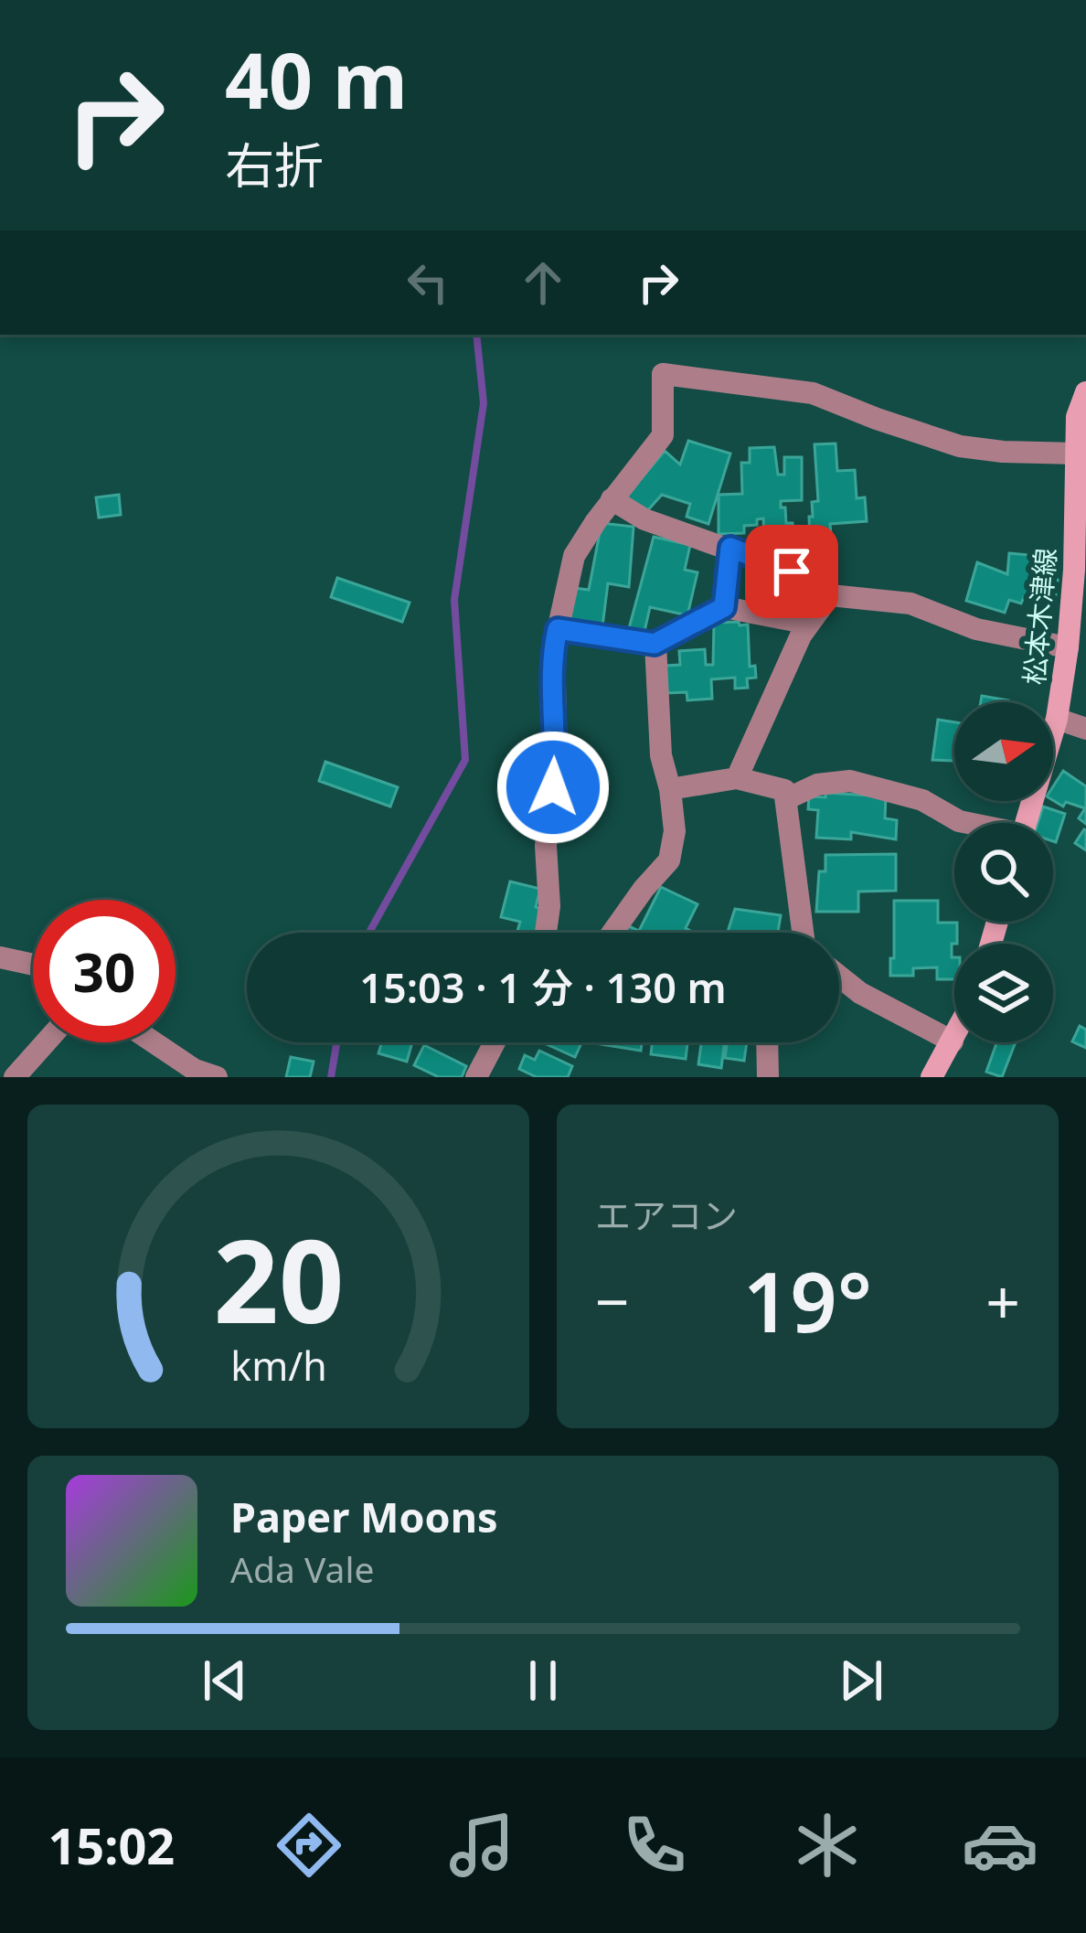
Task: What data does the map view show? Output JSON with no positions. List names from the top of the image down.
{
  "streets": {
    "main road": ["松本木津線"]
  },
  "north": "right",
  "page": {
    "turn": ["40 m", "右折"],
    "limit": "30",
    "trip": "15:03 · 1 分 · 130 m",
    "tile": "エアコン",
    "heat": ["−", "19°", "+"],
    "song": ["Paper Moons", "Ada Vale"],
    "tabs": "15:02",
    "gauge": ["20", "km/h"]
  }
}
